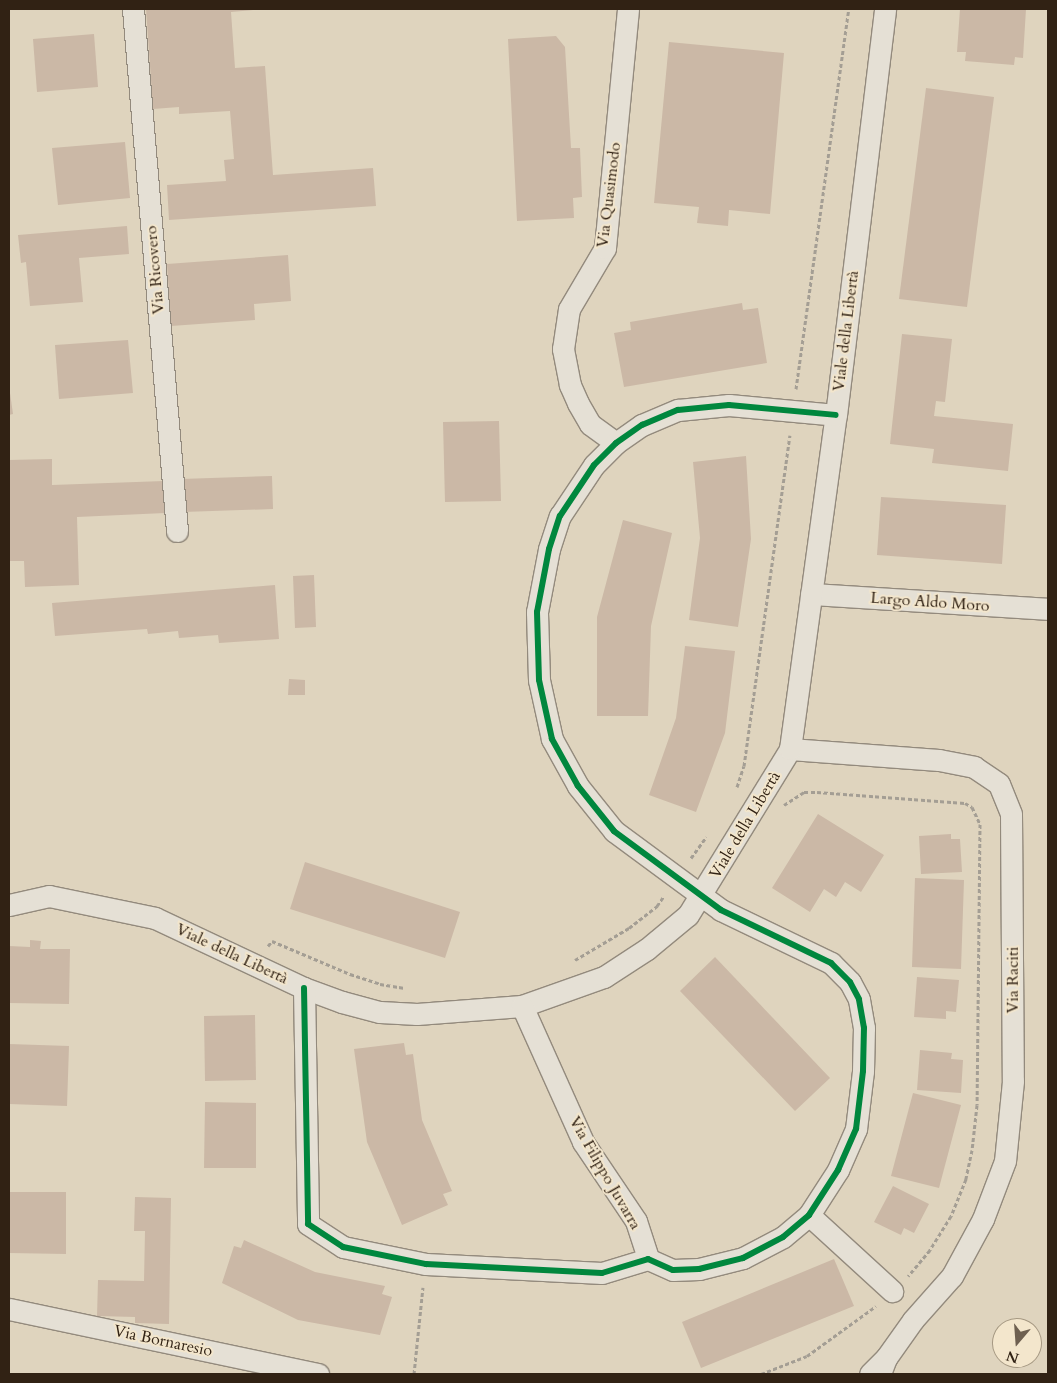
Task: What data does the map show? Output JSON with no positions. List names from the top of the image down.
{
  "streets": {
    "street": [
      "Via Quasimodo",
      "Via Ricovero",
      "Viale della Libertà",
      "Largo Aldo Moro",
      "Via Raciti",
      "Via Filippo Juvarra",
      "Via Bornaresio"
    ]
  },
  "crossings": [
    ["Viale della Libertà", "Largo Aldo Moro"],
    ["Viale della Libertà", "Via Raciti"],
    ["Viale della Libertà", "Via Filippo Juvarra"]
  ],
  "north": "bottom"
}
